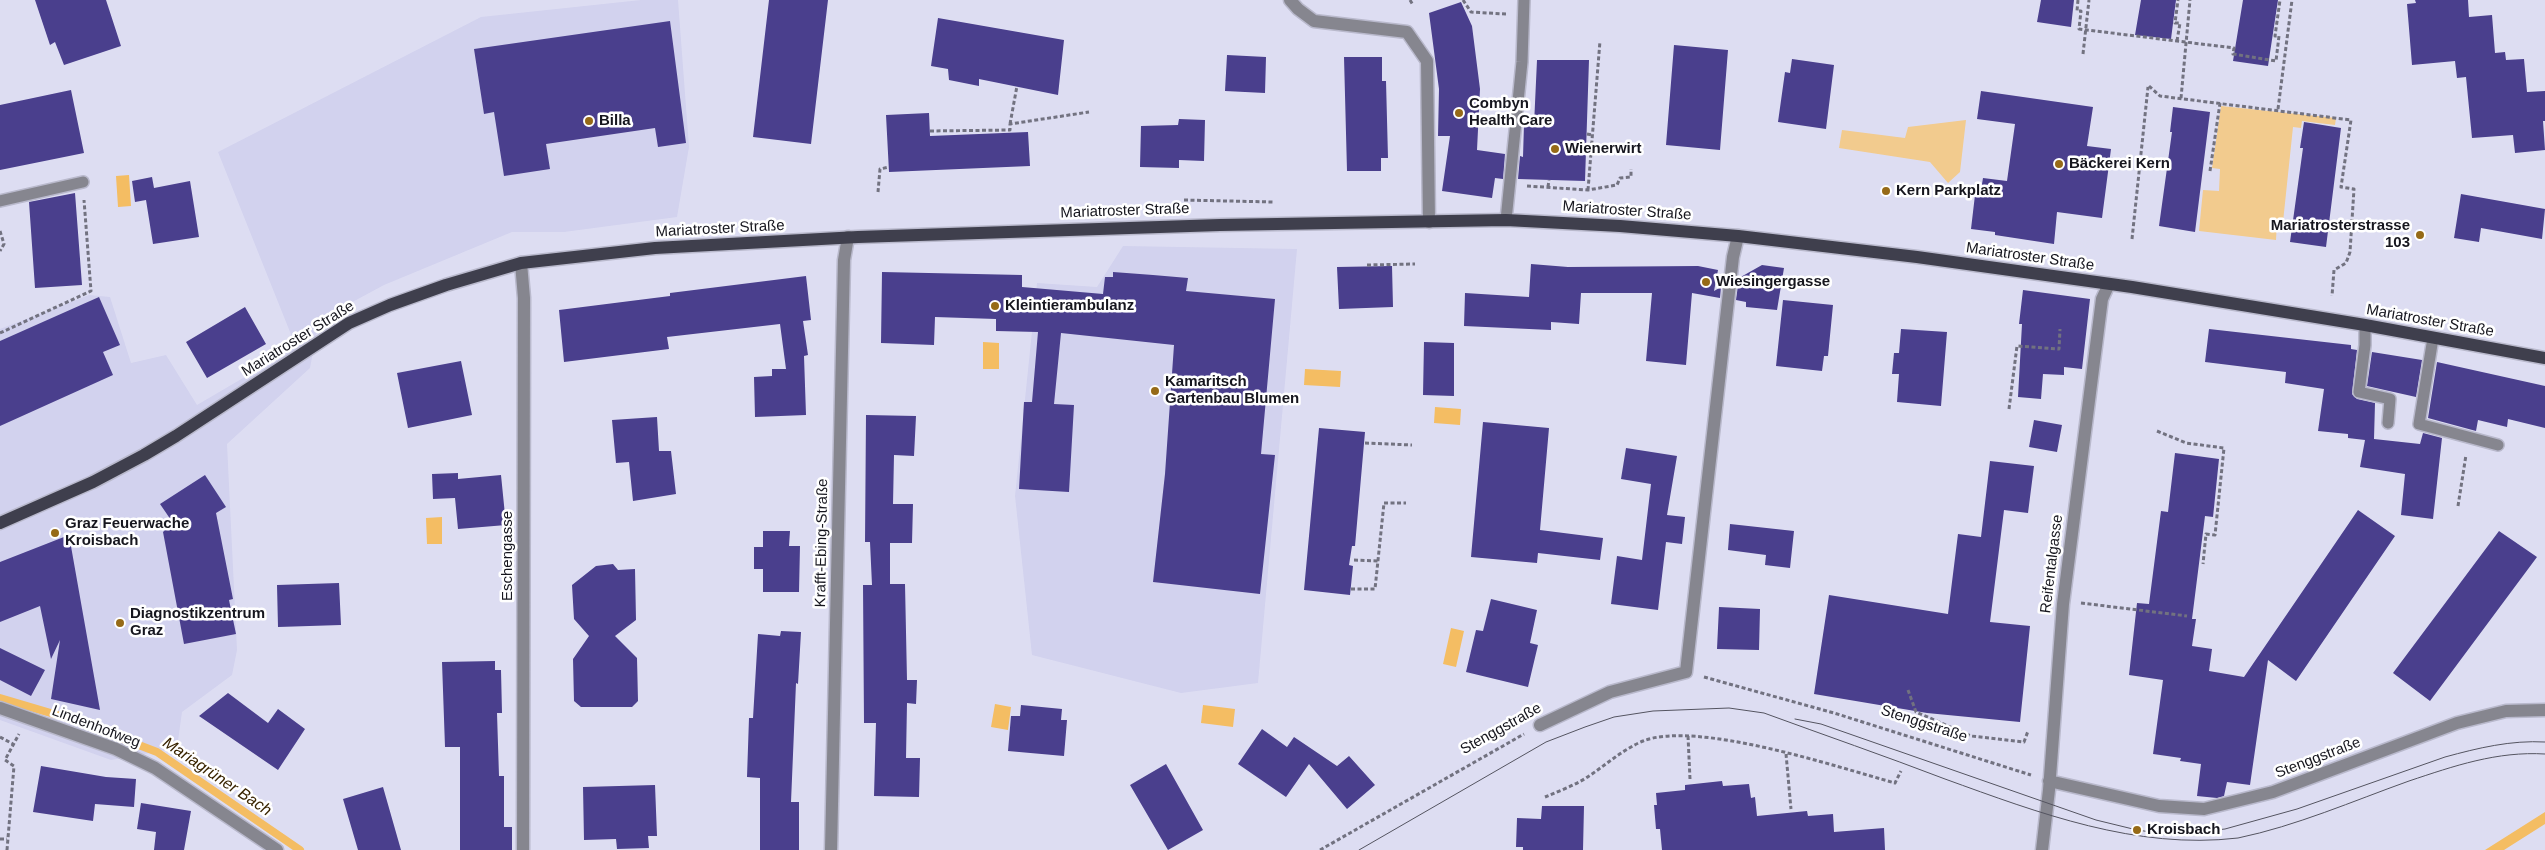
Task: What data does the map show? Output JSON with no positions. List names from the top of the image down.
{
  "streets": {
    "main road": ["Mariatroster Straße"],
    "street": [
      "Krafft-Ebing-Straße",
      "Eschengasse",
      "Reifentalgasse",
      "Stenggstraße",
      "Lindenhofweg"
    ]
  },
  "crossings": [
    ["Mariatroster Straße", "Krafft-Ebing-Straße"],
    ["Mariatroster Straße", "Eschengasse"],
    ["Mariatroster Straße", "Reifentalgasse"],
    ["Reifentalgasse", "Stenggstraße"]
  ],
  "water": ["Mariagrüner Bach"],
  "places": [
    "Combyn Health Care",
    "Billa",
    "Wienerwirt",
    "Bäckerei Kern",
    "Kern Parkplatz",
    "Mariatrosterstrasse 103",
    "Wiesingergasse",
    "Kleintierambulanz",
    "Kamaritsch Gartenbau Blumen",
    "Graz Feuerwache Kroisbach",
    "Diagnostikzentrum Graz",
    "Kroisbach"
  ]
}
